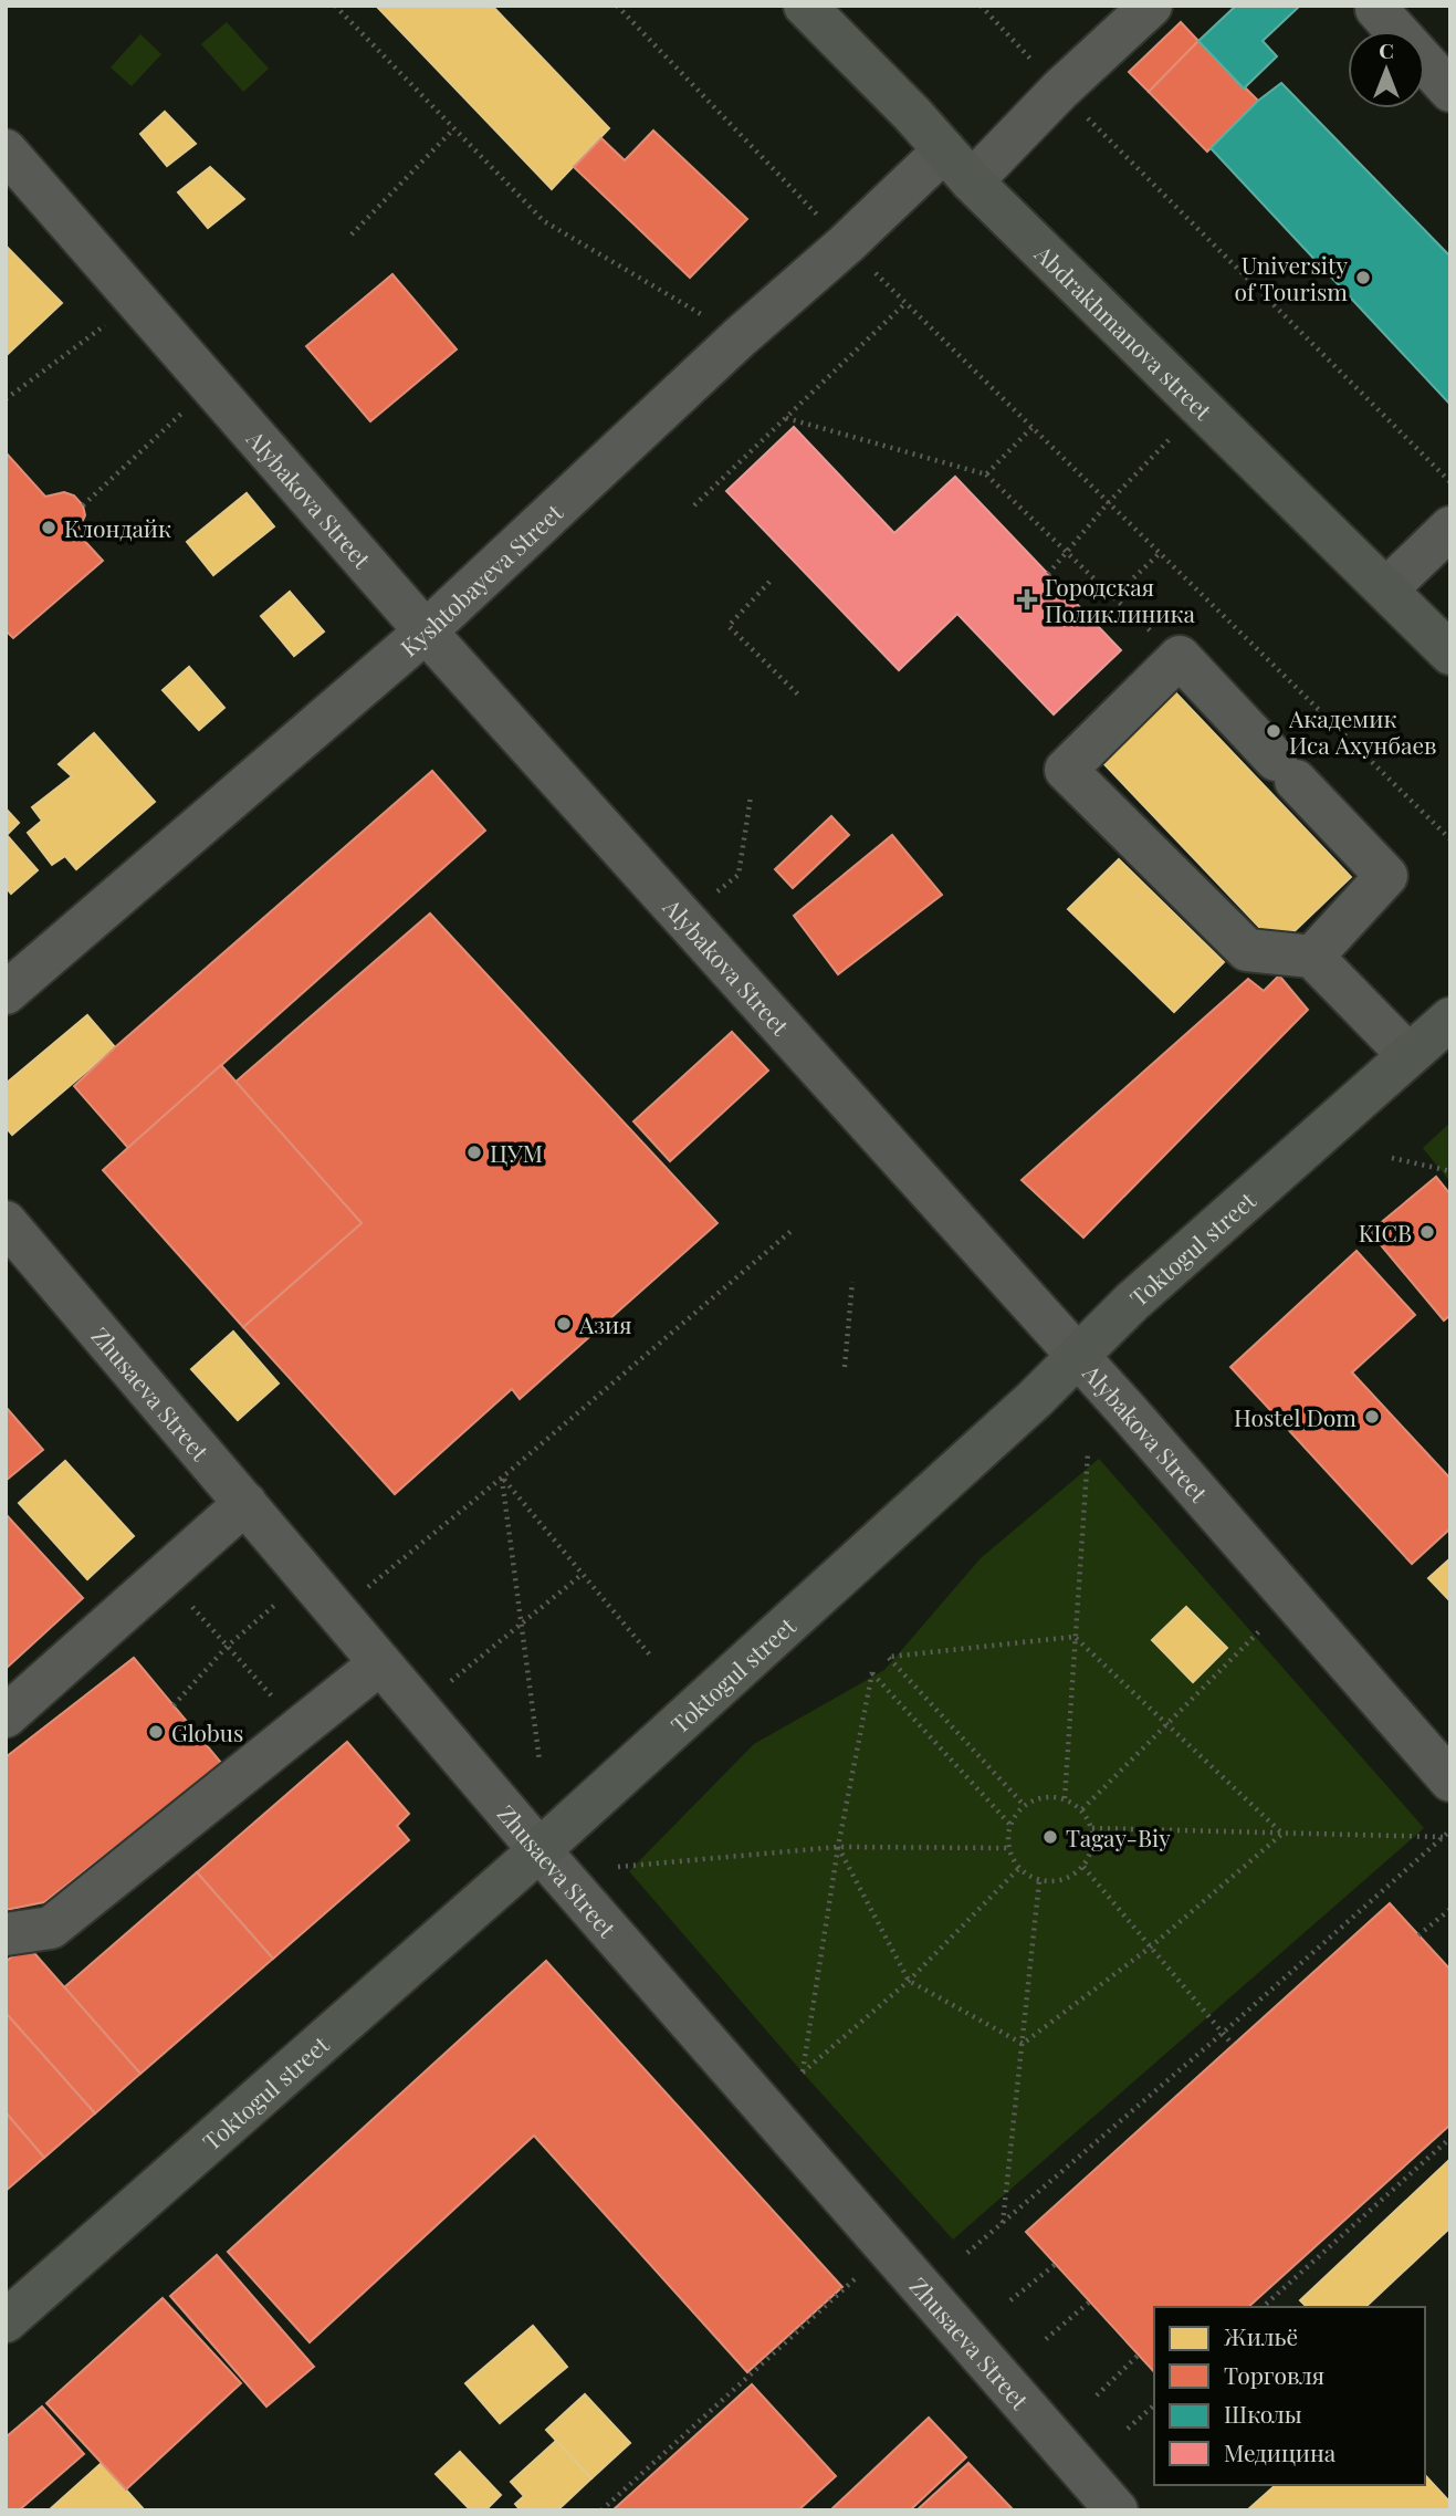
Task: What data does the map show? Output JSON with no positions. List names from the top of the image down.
{
  "streets": {
    "highway": ["Abdrakhmanova street", "Toktogul street"],
    "street": ["Alybakova Street", "Kyshtobayeva Street", "Zhusaeva Street"]
  },
  "crossings": [
    ["Abdrakhmanova street", "Kyshtobayeva Street"],
    ["Alybakova Street", "Kyshtobayeva Street"],
    ["Alybakova Street", "Toktogul street"],
    ["Toktogul street", "Zhusaeva Street"]
  ],
  "places": {
    "other": [
      "University of Tourism",
      "Клондайк",
      "Академик Иса Ахунбаев",
      "ЦУМ",
      "KICB",
      "Азия",
      "Hostel Dom",
      "Globus",
      "Tagay-Biy"
    ],
    "health": ["Городская Поликлиника"]
  },
  "legend": [
    "Жильё",
    "Торговля",
    "Школы",
    "Медицина"
  ],
  "north": "top"
}
